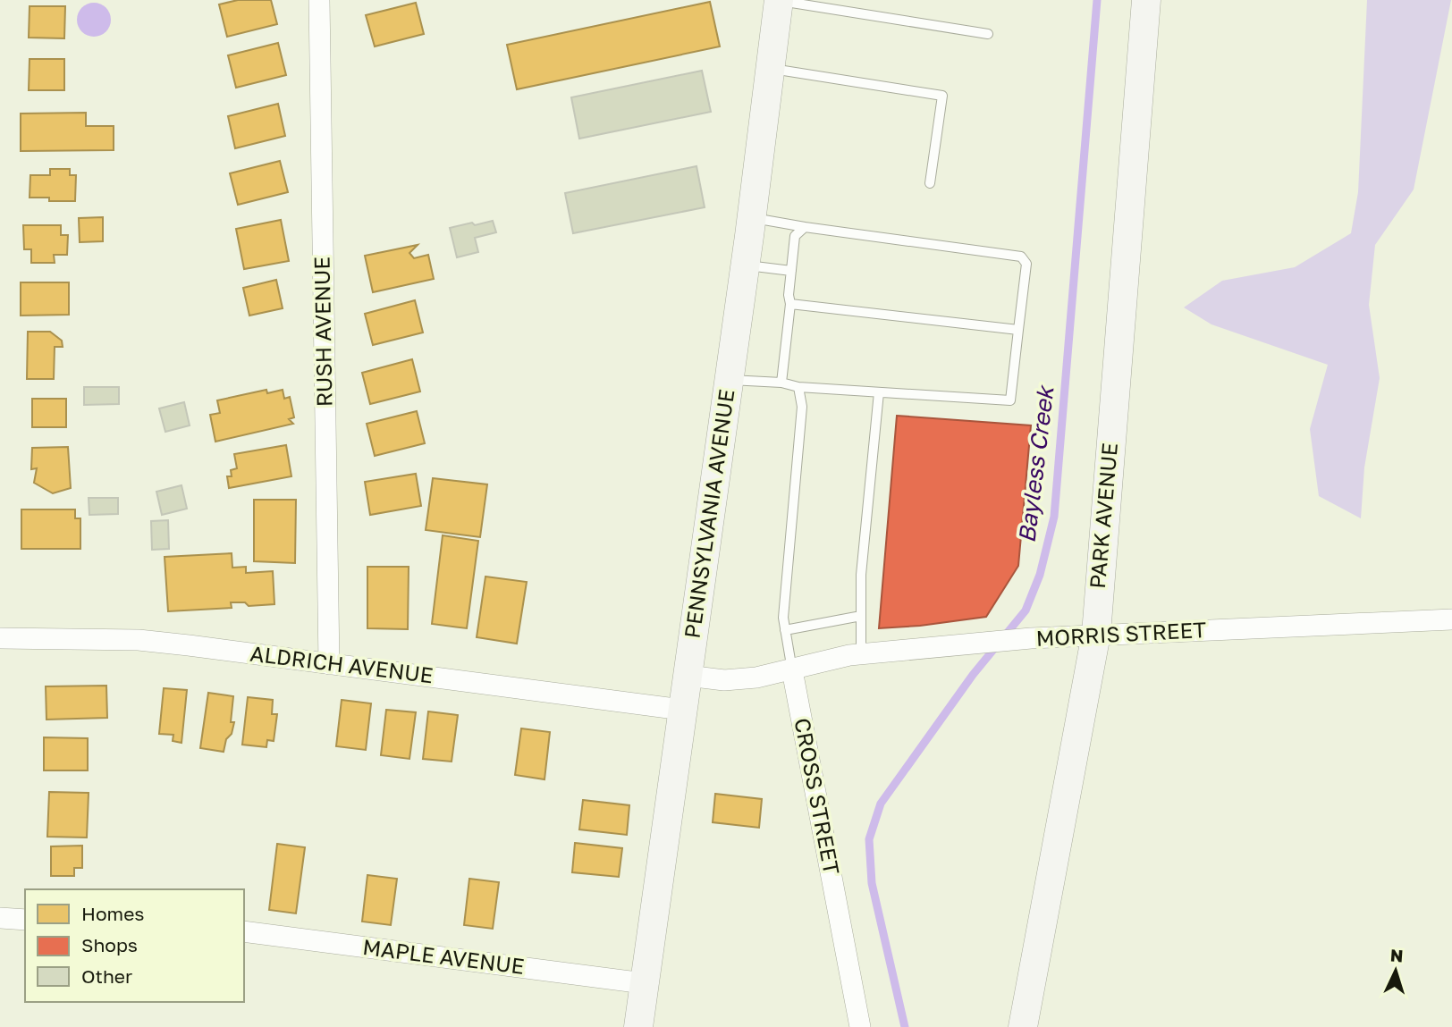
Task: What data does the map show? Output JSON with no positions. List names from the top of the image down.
{
  "streets": {
    "street": [
      "RUSH AVENUE",
      "PENNSYLVANIA AVENUE",
      "PARK AVENUE",
      "MORRIS STREET",
      "ALDRICH AVENUE",
      "CROSS STREET",
      "MAPLE AVENUE"
    ]
  },
  "crossings": [
    ["RUSH AVENUE", "ALDRICH AVENUE"],
    ["PENNSYLVANIA AVENUE", "ALDRICH AVENUE"],
    ["PENNSYLVANIA AVENUE", "MAPLE AVENUE"],
    ["PARK AVENUE", "MORRIS STREET"],
    ["MORRIS STREET", "CROSS STREET"]
  ],
  "water": ["Bayless Creek"],
  "legend": ["Homes", "Shops", "Other"],
  "north": "top"
}
